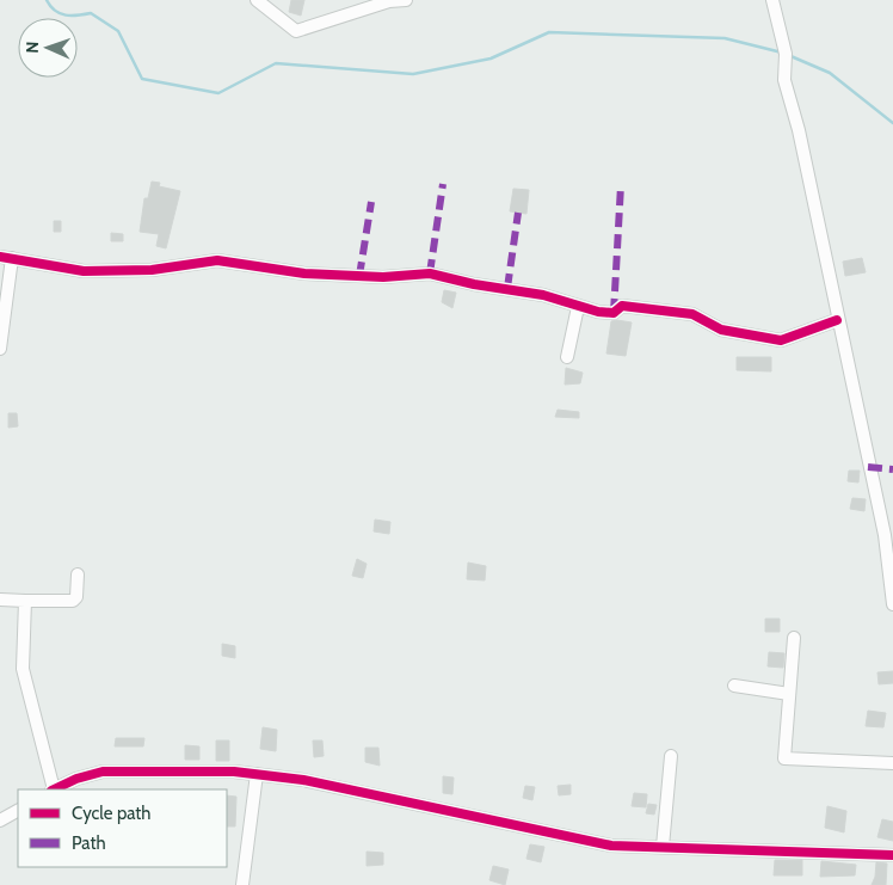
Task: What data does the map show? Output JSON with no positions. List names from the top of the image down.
{
  "legend": ["Cycle path", "Path"],
  "north": "left"
}
